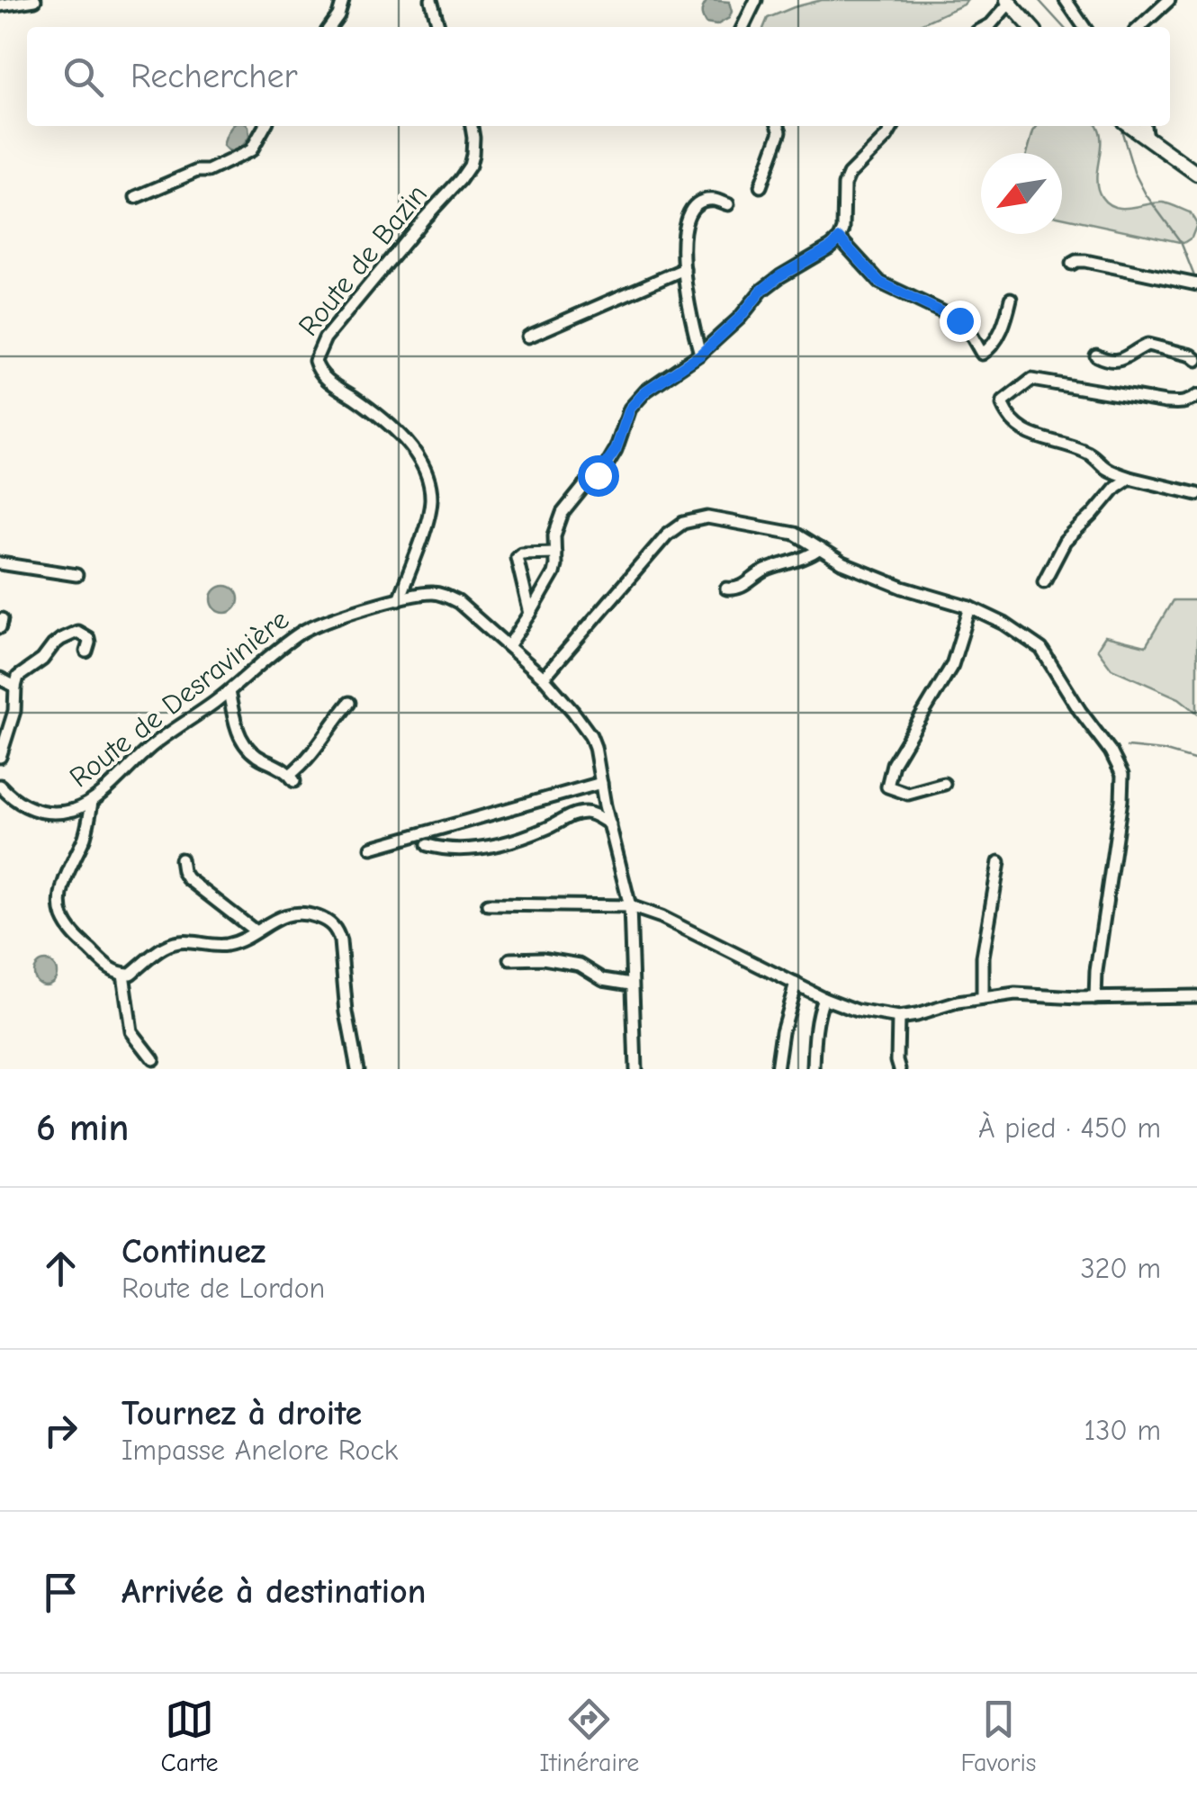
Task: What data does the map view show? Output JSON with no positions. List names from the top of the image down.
{
  "streets": {
    "street": ["Route de Bazin", "Route de Desravinière"]
  },
  "crossings": [
    ["Route de Bazin", "Route de Desravinière"]
  ],
  "north": "bottom left",
  "page": {
    "search": "Rechercher",
    "heading": ["6 min", "À pied · 450 m"],
    "list": [
      ["Continuez", "Route de Lordon", "320 m"],
      ["Tournez à droite", "Impasse Anelore Rock", "130 m"],
      "Arrivée à destination"
    ],
    "nav": ["Carte", "Itinéraire", "Favoris"]
  }
}
